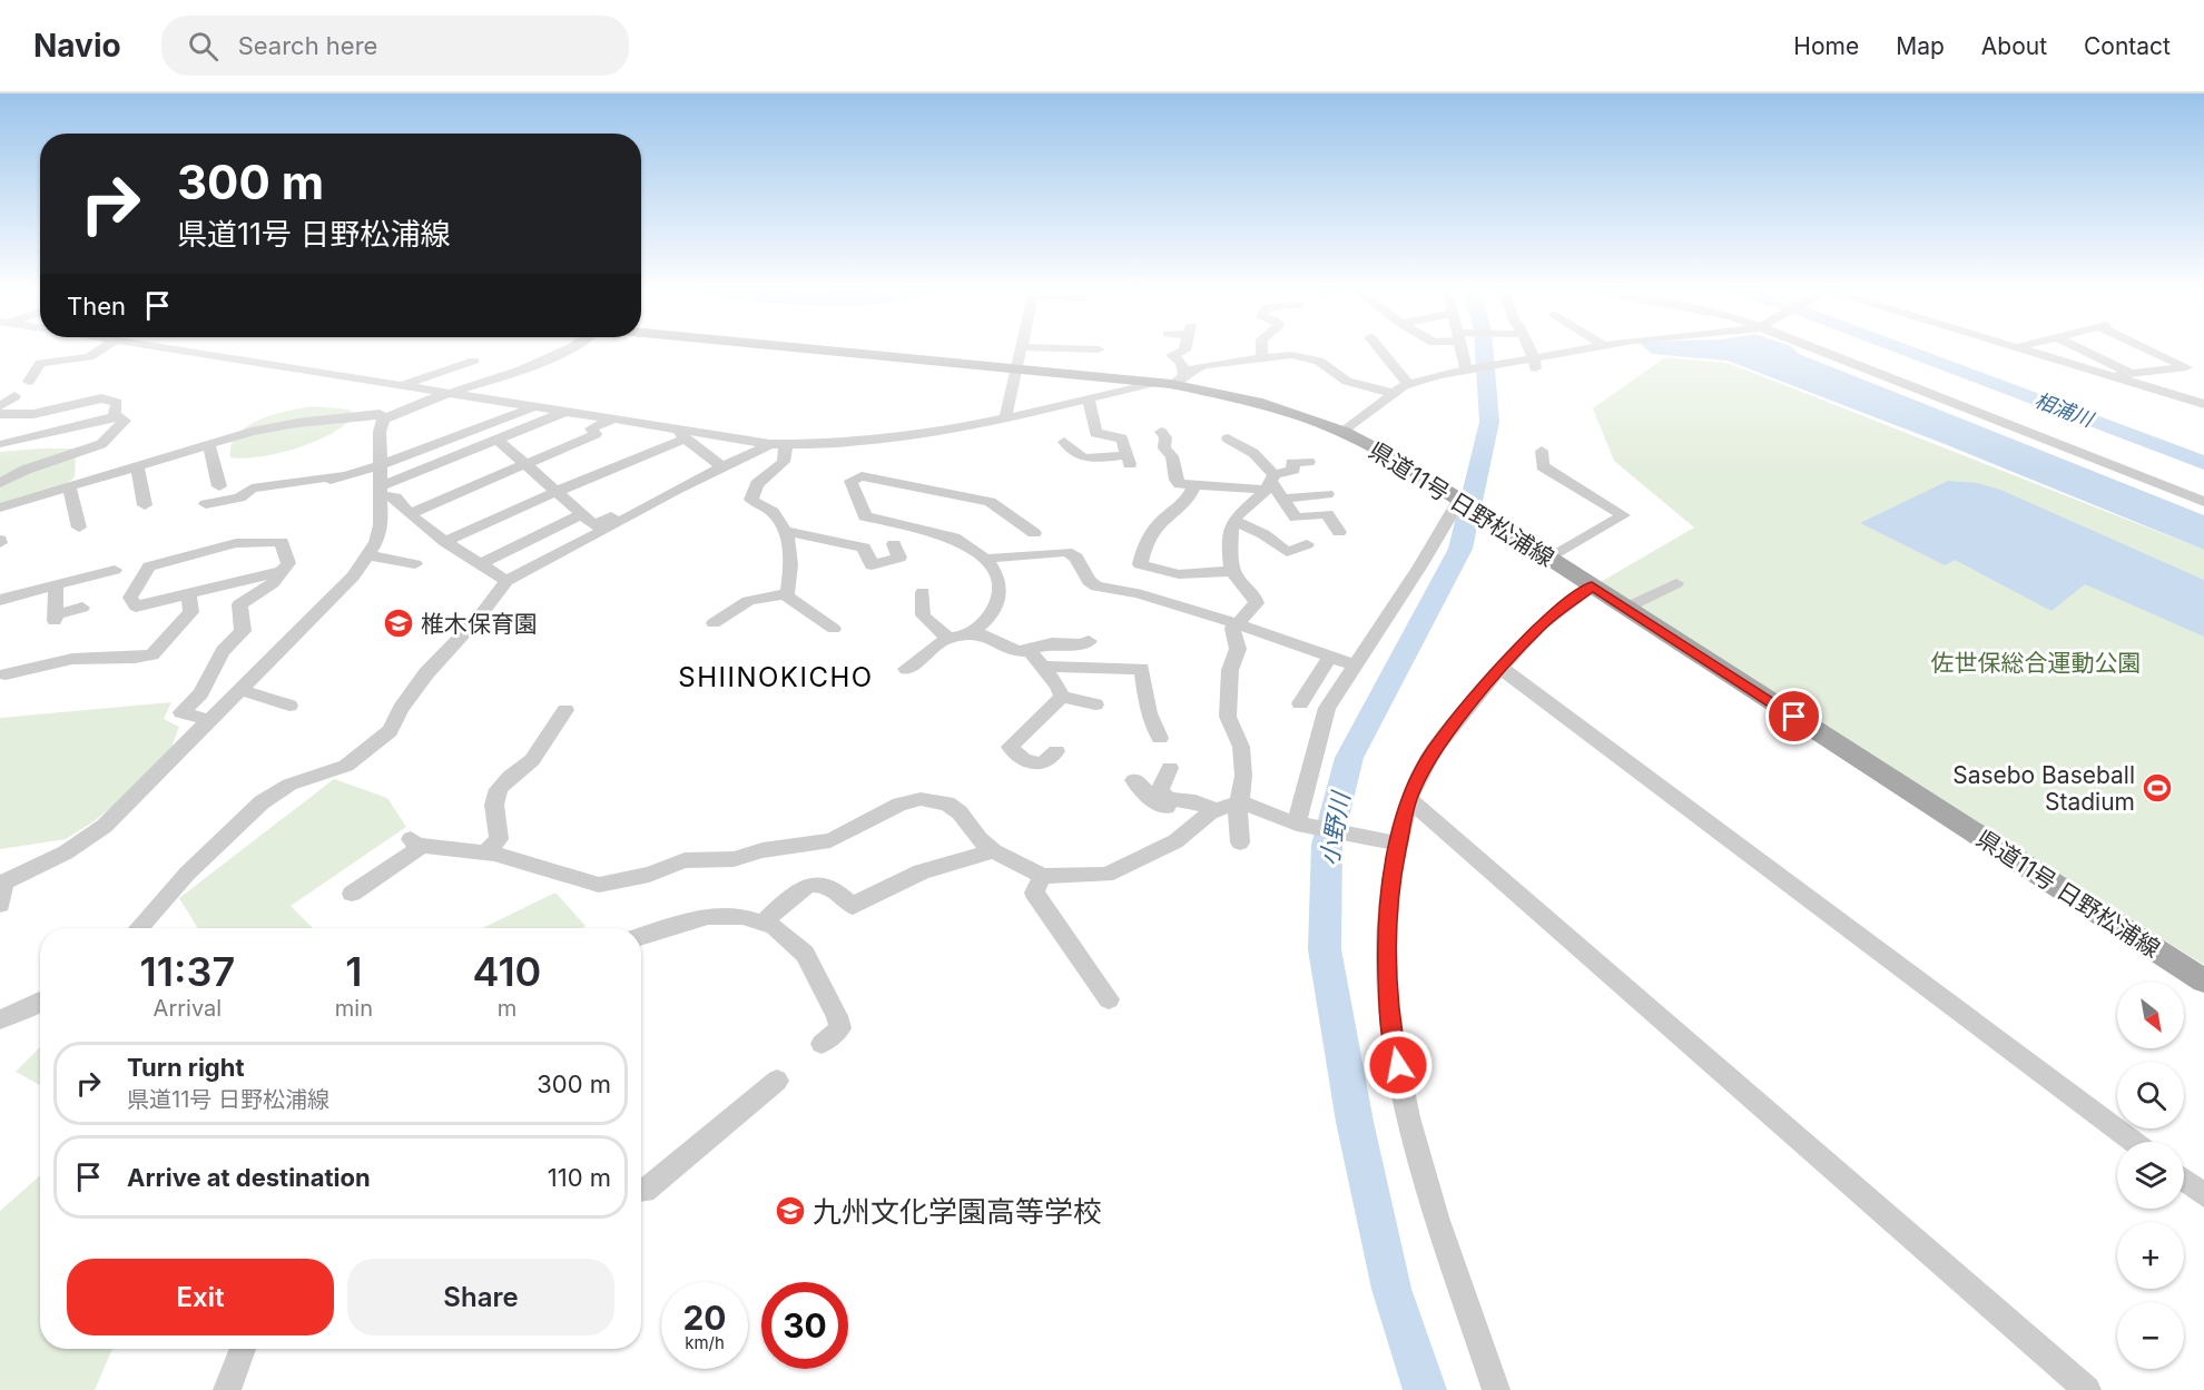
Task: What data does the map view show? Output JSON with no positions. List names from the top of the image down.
{
  "streets": {
    "main road": ["県道11号 日野松浦線"]
  },
  "districts": ["SHIINOKICHO"],
  "water": ["相浦川", "小野川"],
  "parks": ["佐世保総合運動公園"],
  "places": {
    "school or university": ["椎木保育園", "九州文化学園高等学校"],
    "sports": ["Sasebo Baseball Stadium"]
  },
  "north": "bottom right",
  "page": {
    "header": "Navio",
    "search": "Search here",
    "nav": [
      "Home",
      "Map",
      "About",
      "Contact"
    ],
    "turn": ["300 m", "県道11号 日野松浦線"],
    "then": "Then",
    "eta": [
      "11:37",
      "Arrival",
      "1",
      "min",
      "410",
      "m"
    ],
    "map_buttons": ["+", "−"],
    "list": [
      {
        "name": "Turn right",
        "note": "県道11号 日野松浦線",
        "value": "300 m"
      },
      {
        "name": "Arrive at destination",
        "value": "110 m"
      }
    ],
    "buttons": ["Exit", "Share"],
    "speed": "20 km/h",
    "limit": "30"
  }
}
